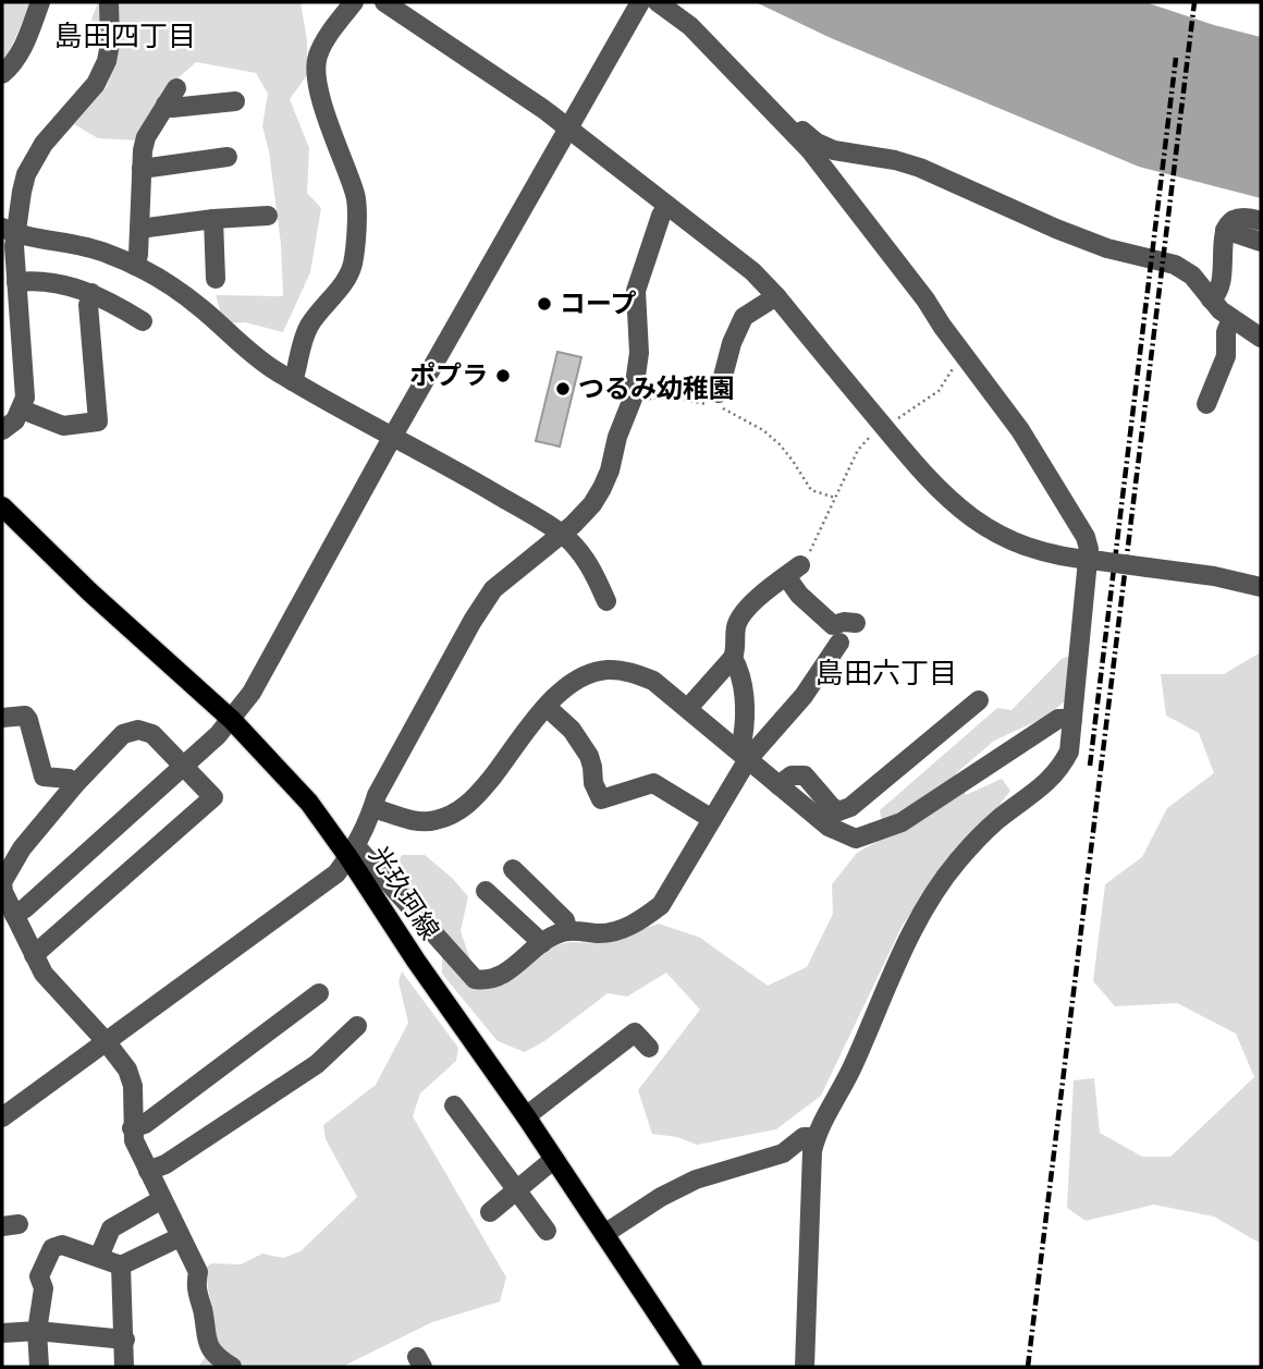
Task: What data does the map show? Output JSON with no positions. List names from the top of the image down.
{
  "streets": {
    "main road": ["光玖珂線"]
  },
  "districts": ["島田四丁目", "島田六丁目"],
  "places": ["コープ", "ポプラ", "つるみ幼稚園"]
}
